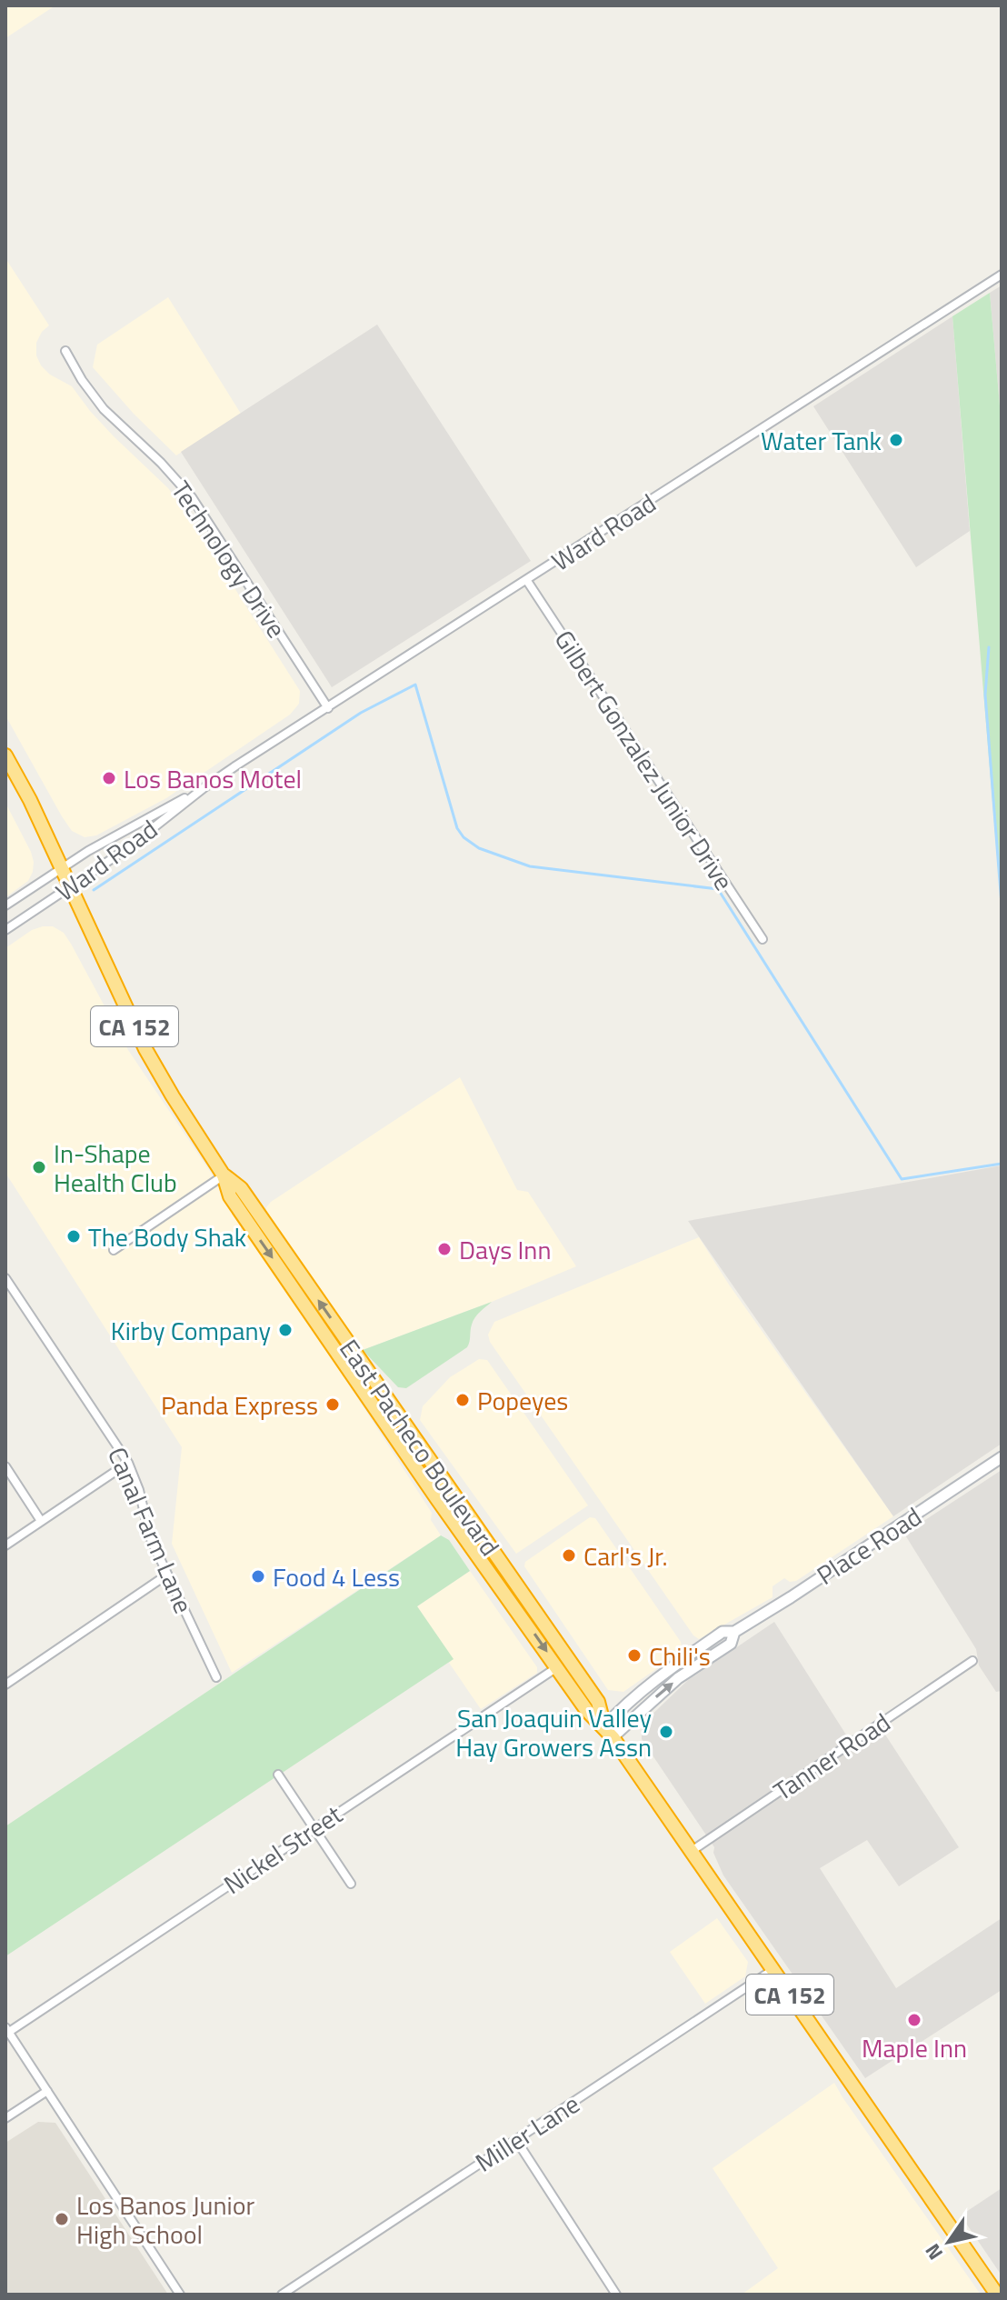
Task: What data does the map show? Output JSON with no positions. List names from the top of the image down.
{
  "streets": {
    "highway": ["CA 152", "East Pacheco Boulevard"],
    "street": [
      "Ward Road",
      "Technology Drive",
      "Gilbert Gonzalez Junior Drive",
      "Canal Farm Lane",
      "Place Road",
      "Tanner Road",
      "Nickel Street",
      "Miller Lane"
    ]
  },
  "crossings": [
    ["Ward Road", "Technology Drive"],
    ["Ward Road", "Gilbert Gonzalez Junior Drive"],
    ["Ward Road", "East Pacheco Boulevard"],
    ["East Pacheco Boulevard", "Place Road"],
    ["East Pacheco Boulevard", "Tanner Road"],
    ["East Pacheco Boulevard", "Nickel Street"],
    ["East Pacheco Boulevard", "Miller Lane"]
  ],
  "places": [
    "Water Tank",
    "Los Banos Motel",
    "In-Shape Health Club",
    "The Body Shak",
    "Days Inn",
    "Kirby Company",
    "Popeyes",
    "Panda Express",
    "Carl's Jr.",
    "Food 4 Less",
    "Chili's",
    "San Joaquin Valley Hay Growers Assn",
    "Maple Inn",
    "Los Banos Junior High School"
  ],
  "north": "bottom left"
}
